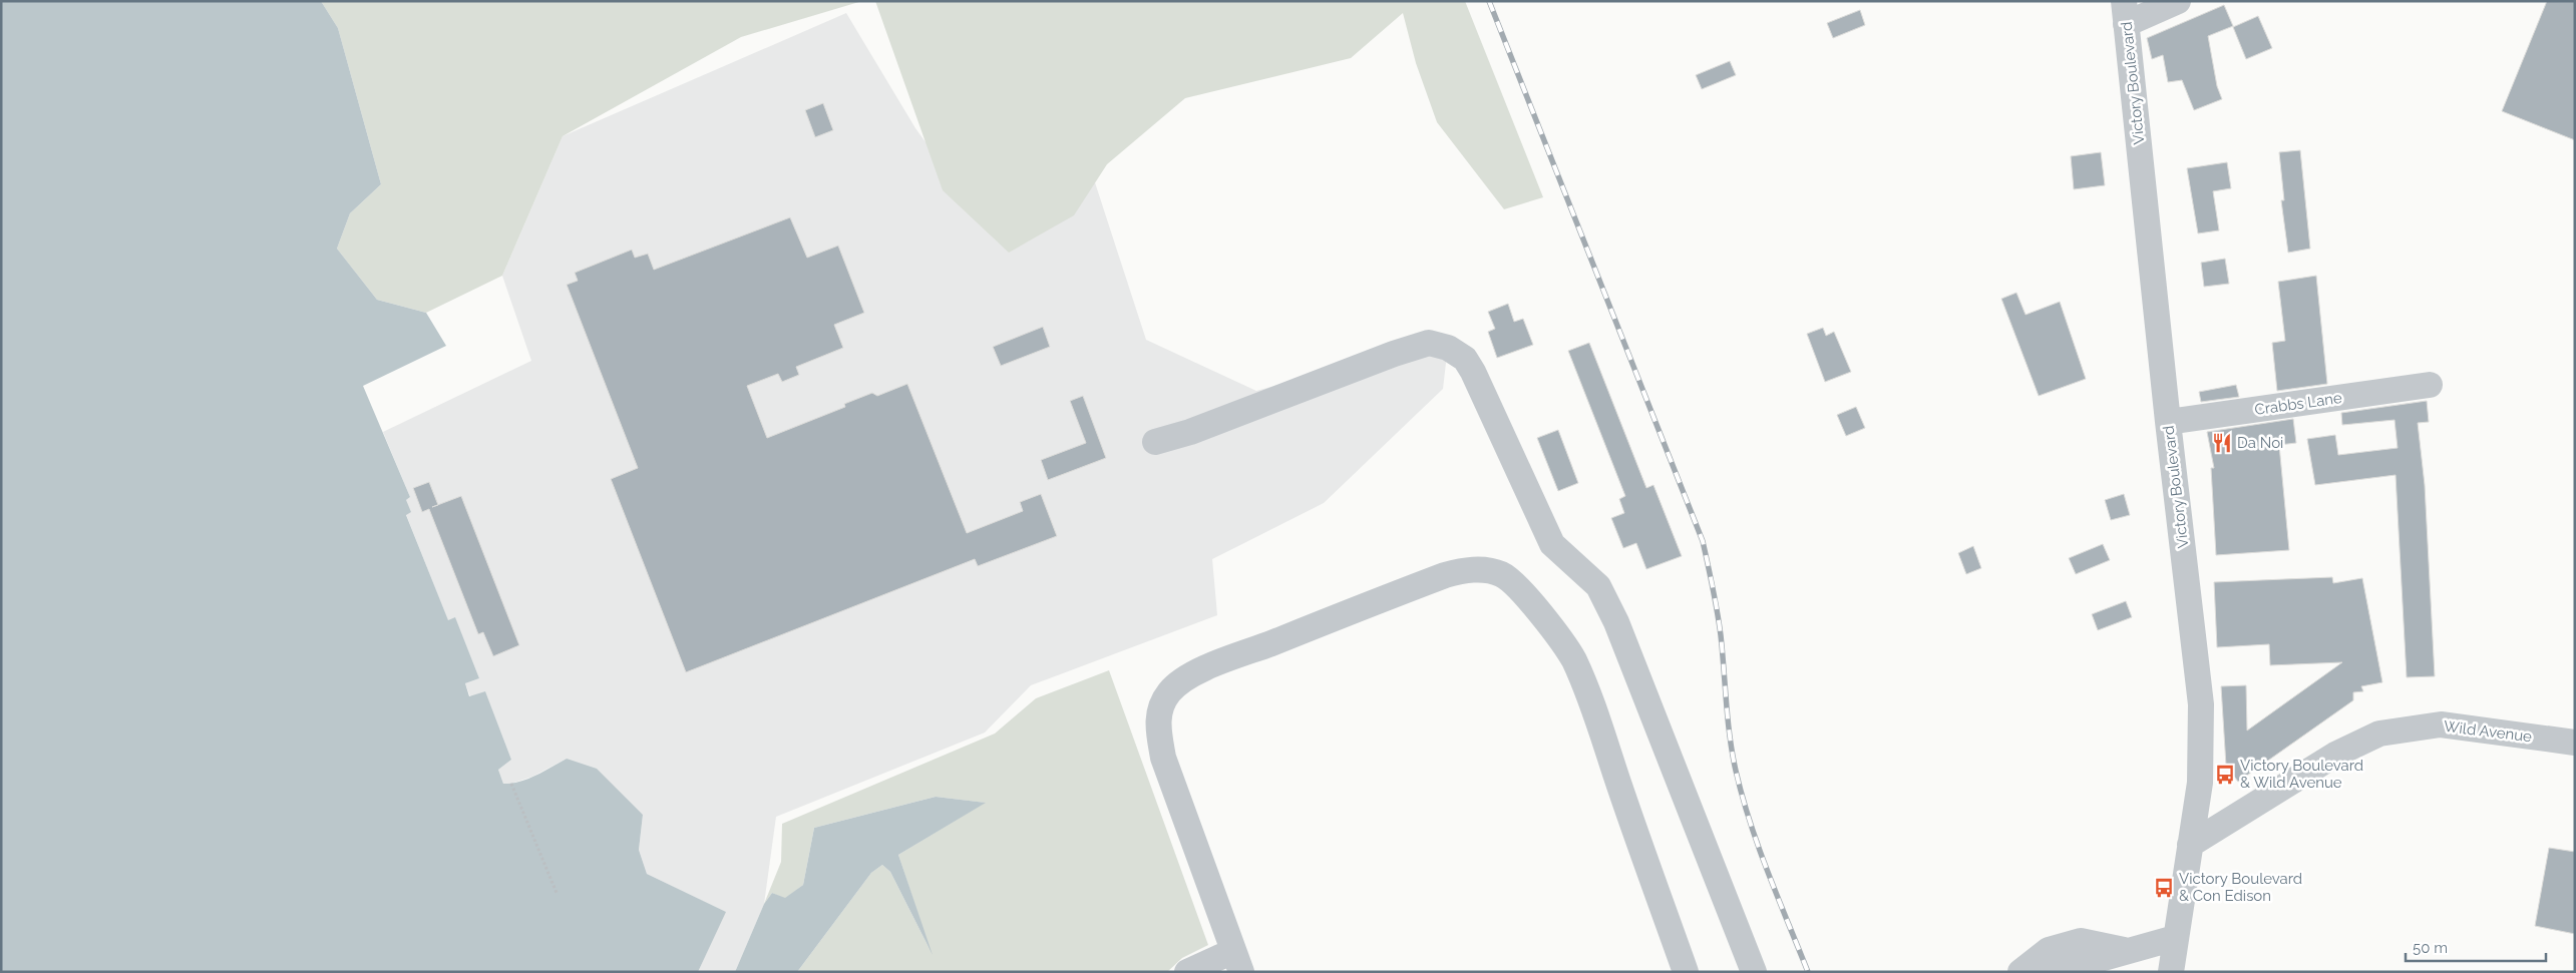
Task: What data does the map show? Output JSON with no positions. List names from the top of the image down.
{
  "streets": {
    "street": ["Victory Boulevard", "Crabbs Lane", "Wild Avenue"]
  },
  "crossings": [
    ["Victory Boulevard", "Crabbs Lane"],
    ["Victory Boulevard", "Wild Avenue"]
  ],
  "places": {
    "restaurant": ["Da Noi"],
    "bus stop": ["Victory Boulevard & Wild Avenue", "Victory Boulevard & Con Edison"]
  },
  "scale_bar": "50 m"
}
